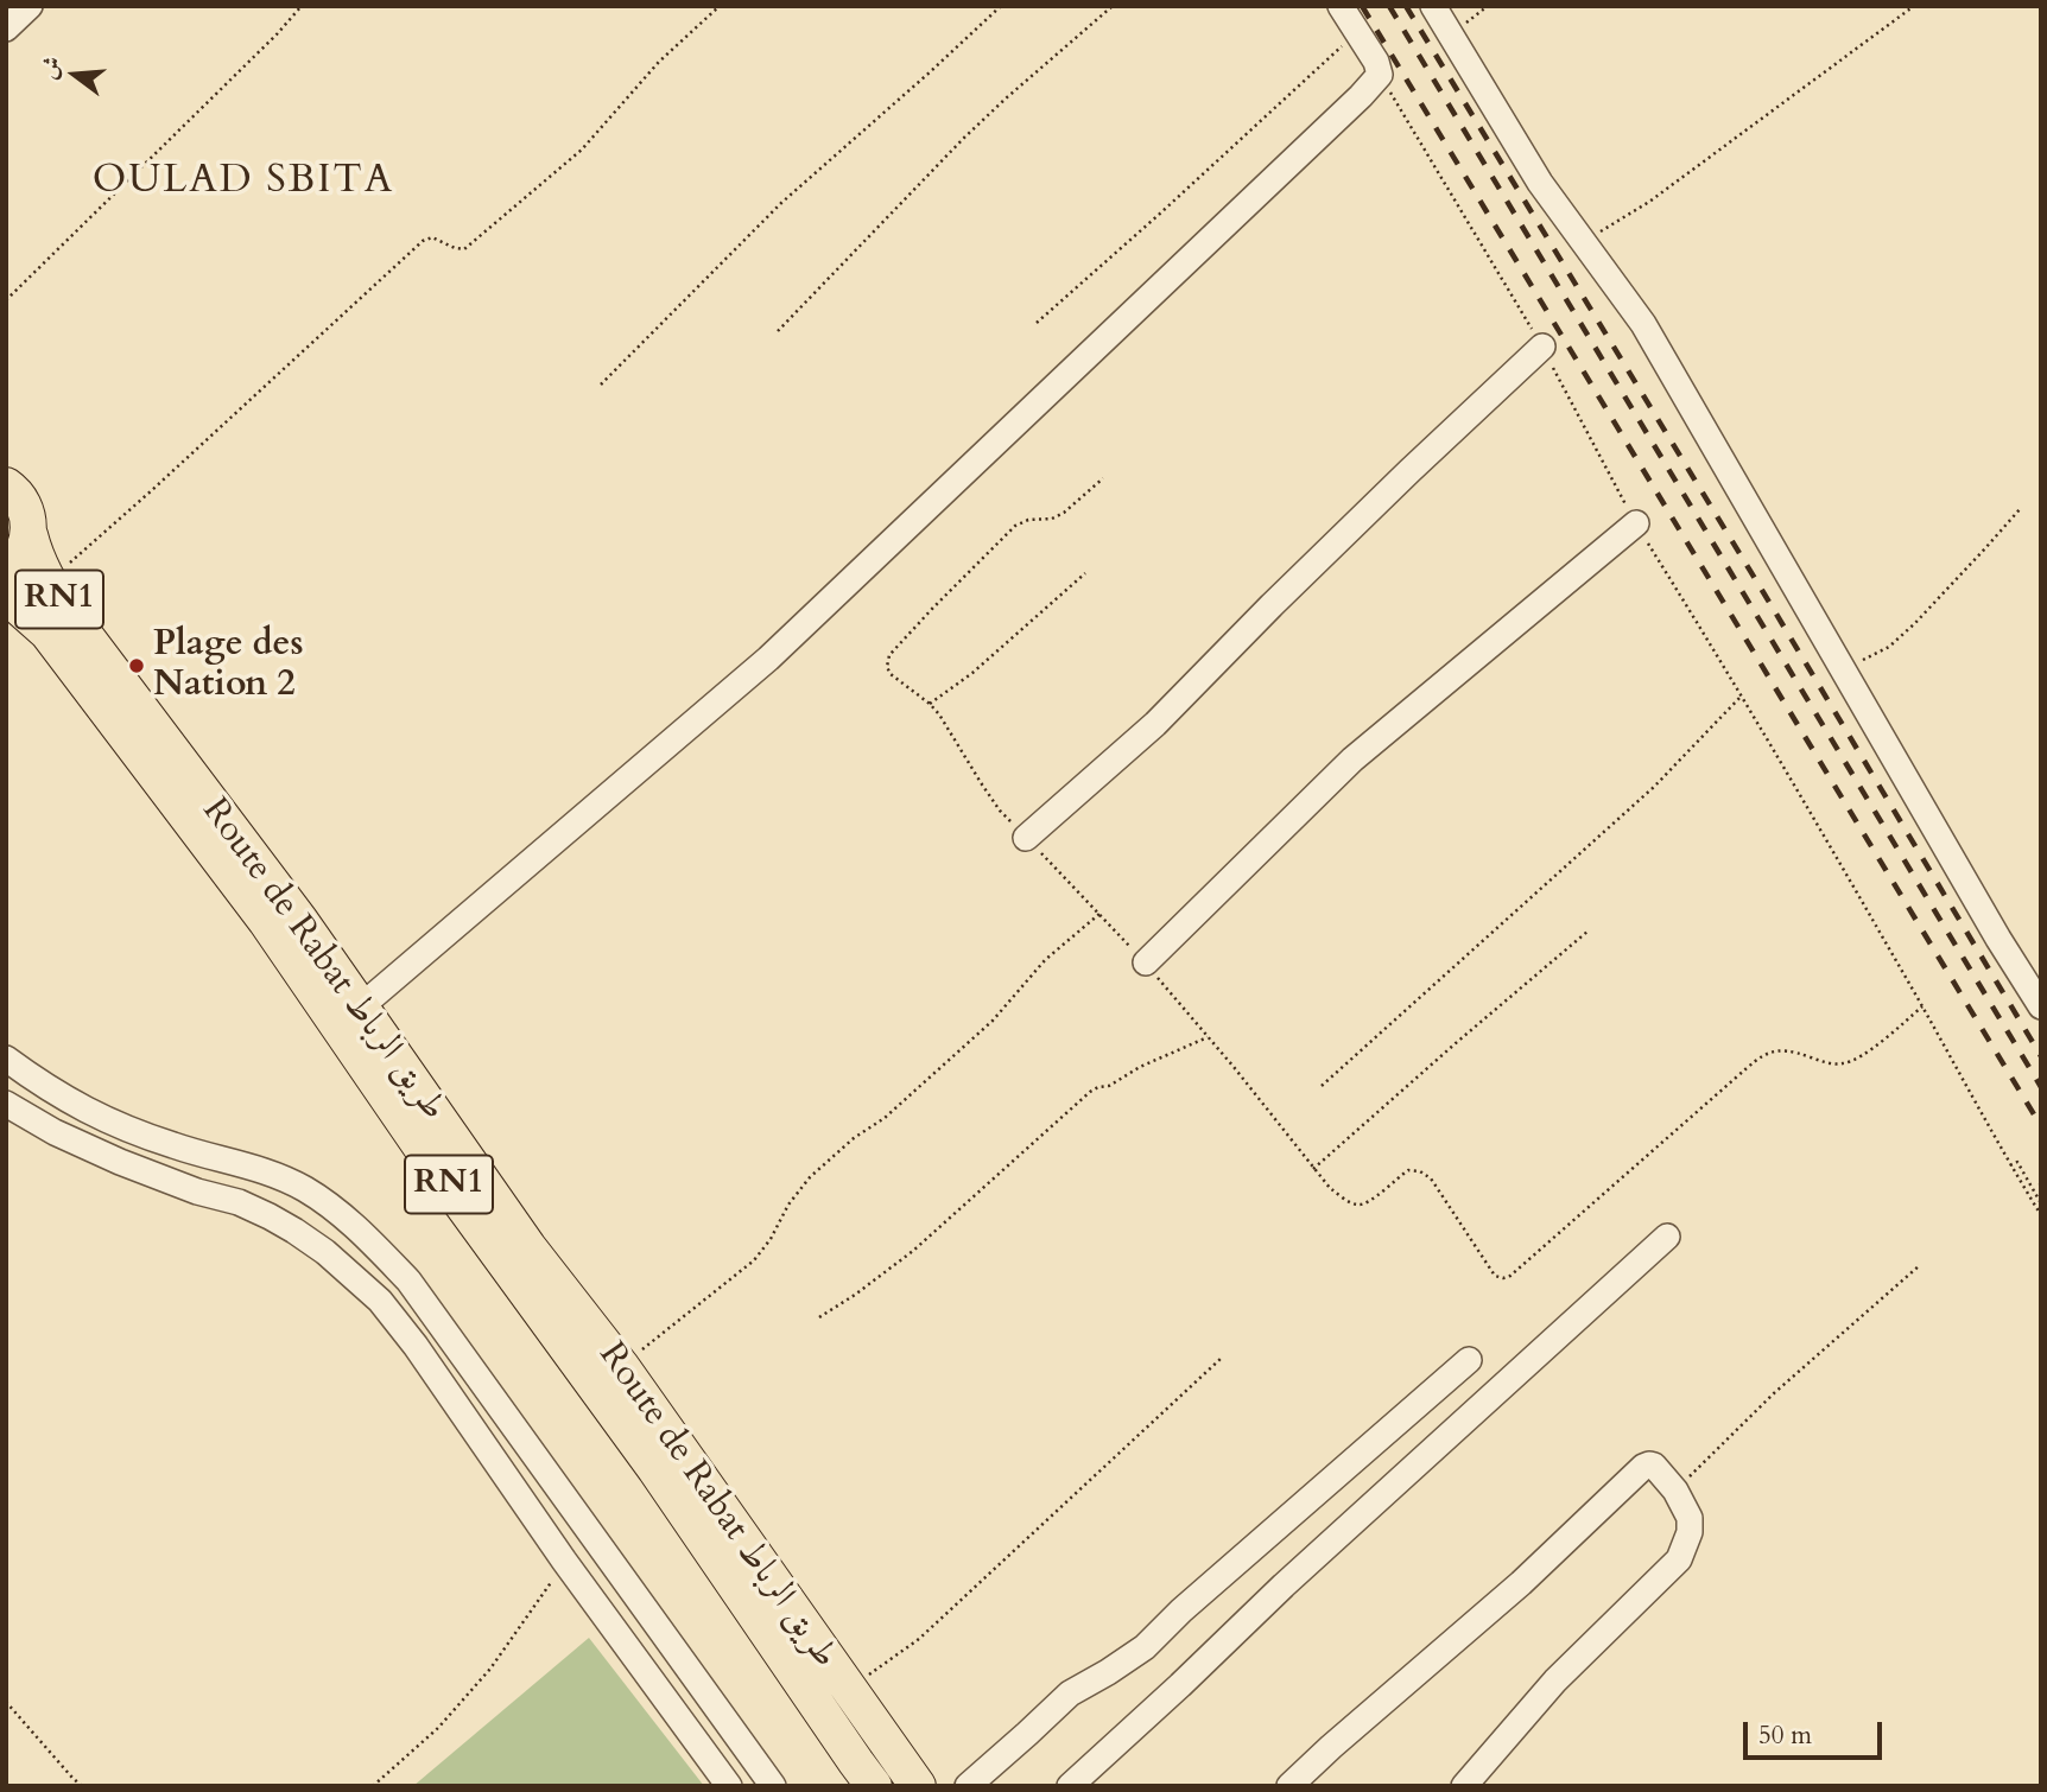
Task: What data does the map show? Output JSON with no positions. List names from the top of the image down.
{
  "streets": {
    "highway": ["RN1", "Route de Rabat طريق الرباط"]
  },
  "crossings": [
    ["RN1", "Route de Rabat طريق الرباط"]
  ],
  "districts": ["OULAD SBITA"],
  "places": ["Plage des Nation 2"],
  "scale_bar": "50 m",
  "north": "left"
}
